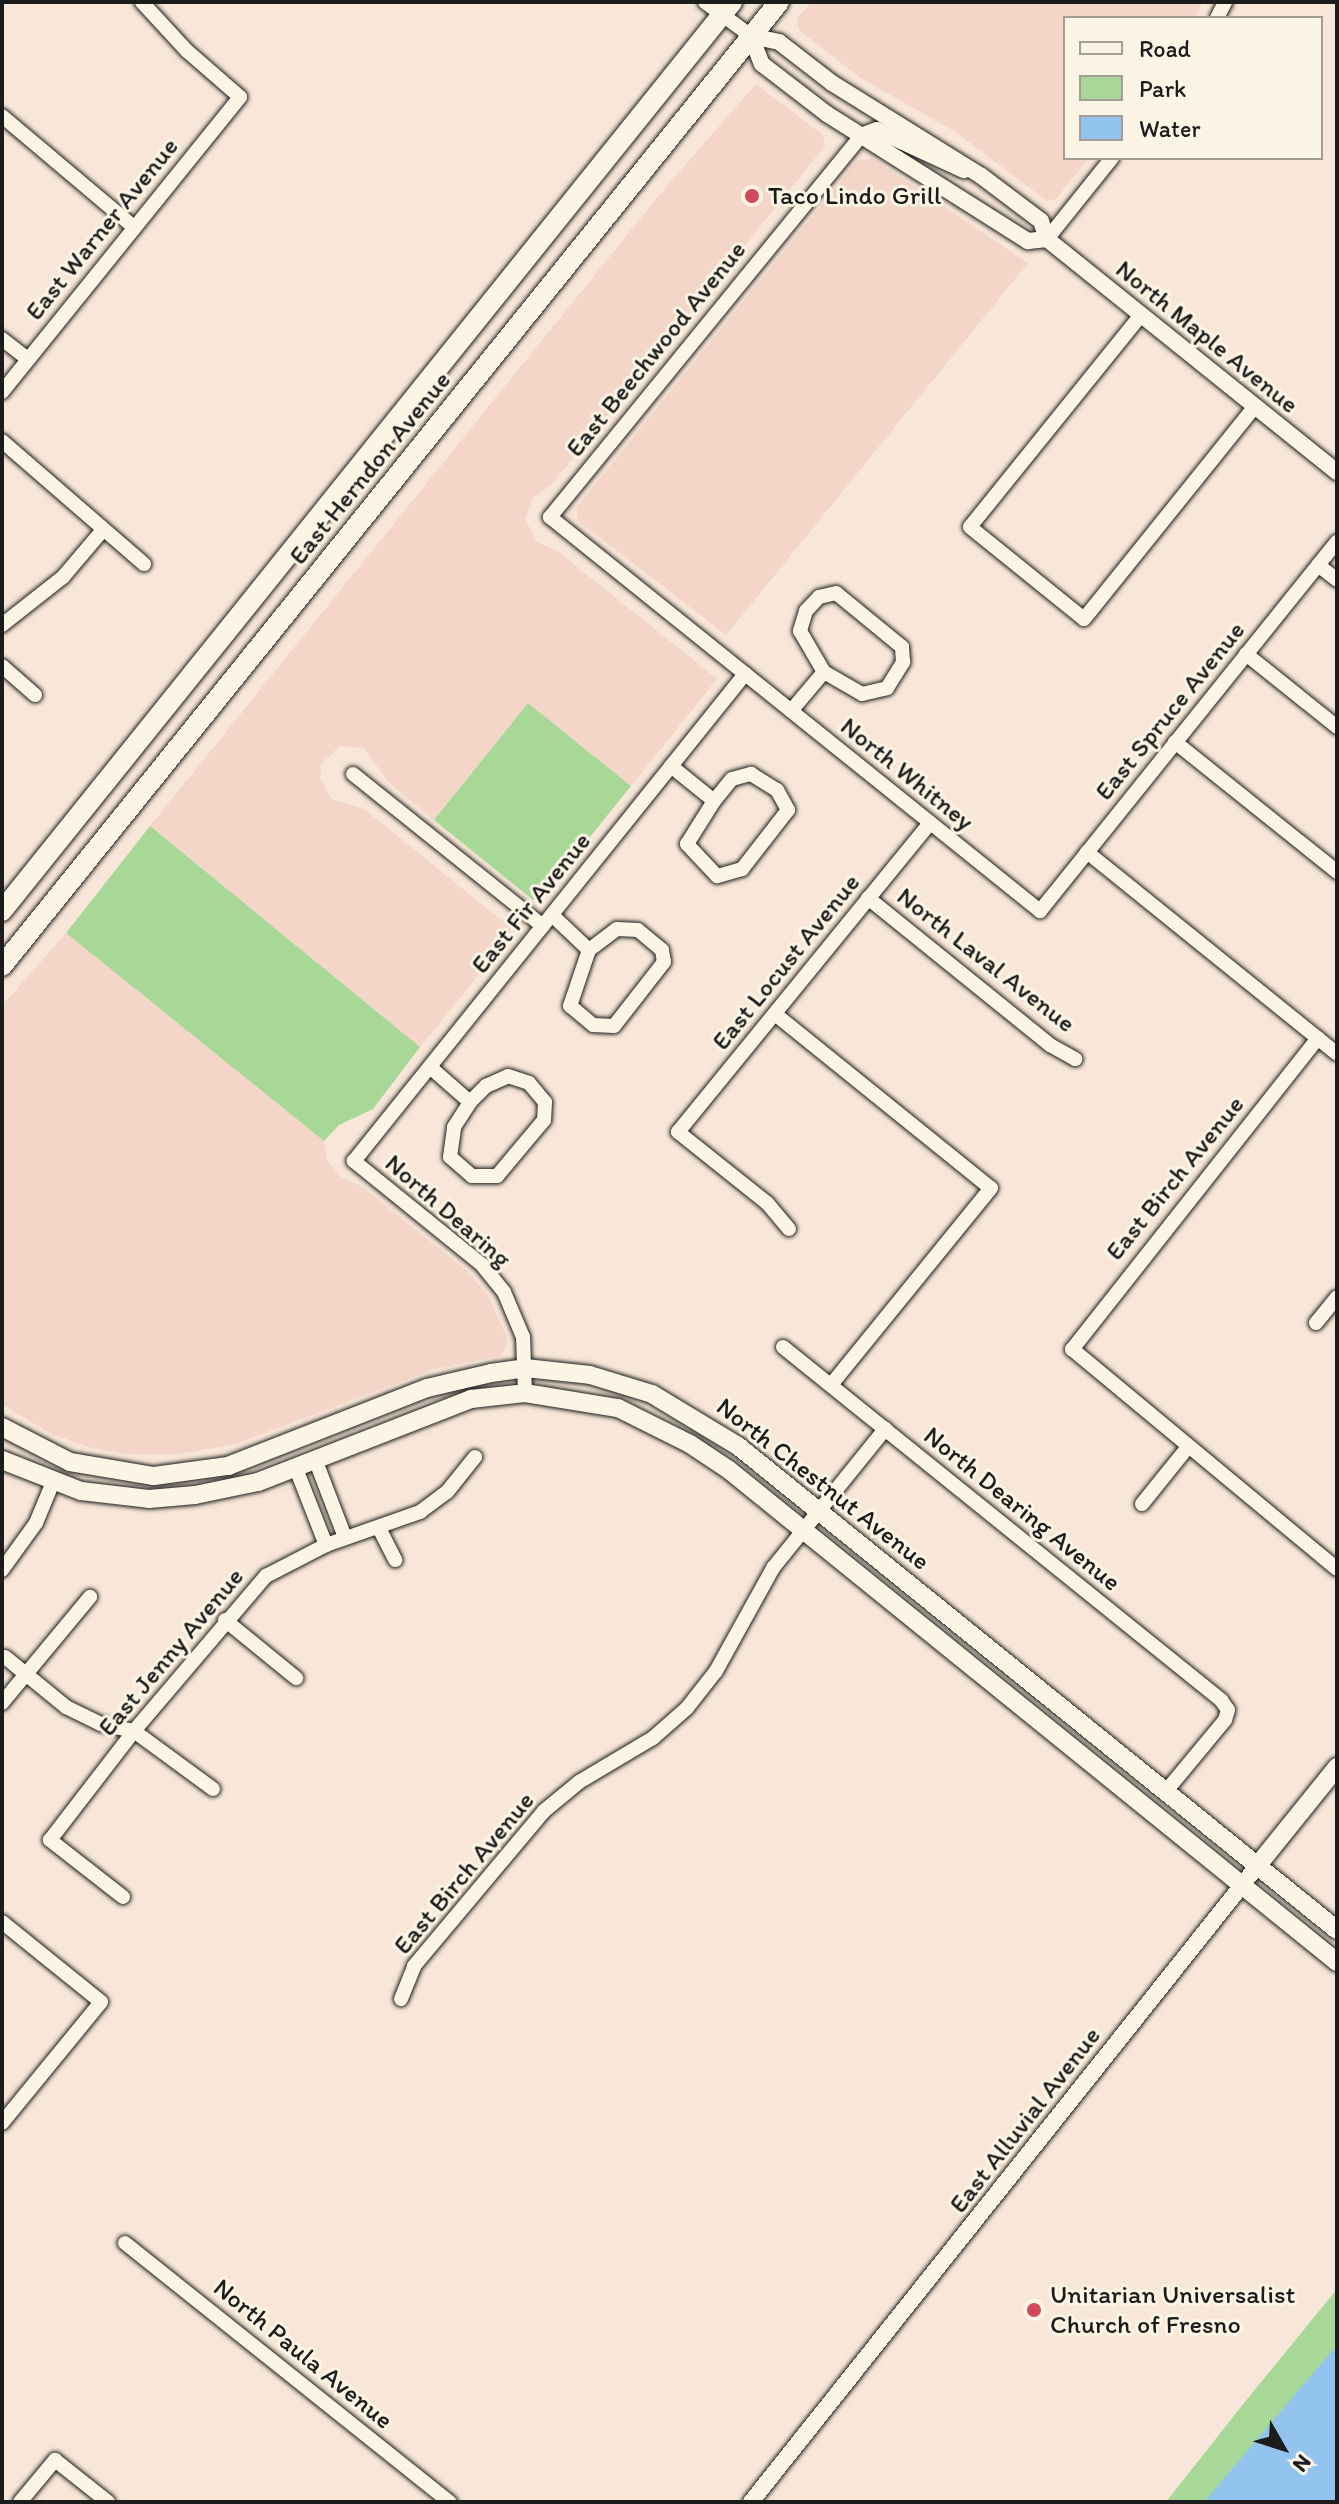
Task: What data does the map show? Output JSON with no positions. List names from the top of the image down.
{
  "streets": {
    "main road": ["East Herndon Avenue", "North Chestnut Avenue", "East Alluvial Avenue"],
    "street": [
      "East Warner Avenue",
      "North Maple Avenue",
      "East Beechwood Avenue",
      "East Spruce Avenue",
      "North Whitney",
      "East Fir Avenue",
      "North Laval Avenue",
      "East Locust Avenue",
      "East Birch Avenue",
      "North Dearing",
      "North Dearing Avenue",
      "East Jenny Avenue",
      "North Paula Avenue"
    ]
  },
  "crossings": [
    ["North Maple Avenue", "East Beechwood Avenue"],
    ["North Maple Avenue", "East Herndon Avenue"],
    ["East Beechwood Avenue", "North Whitney"],
    ["East Spruce Avenue", "North Whitney"],
    ["North Whitney", "East Fir Avenue"],
    ["North Whitney", "East Locust Avenue"],
    ["East Fir Avenue", "North Dearing"],
    ["North Laval Avenue", "East Locust Avenue"],
    ["East Birch Avenue", "North Chestnut Avenue"],
    ["East Birch Avenue", "North Dearing Avenue"],
    ["North Dearing", "North Chestnut Avenue"],
    ["North Chestnut Avenue", "North Dearing Avenue"],
    ["North Chestnut Avenue", "East Alluvial Avenue"]
  ],
  "places": ["Taco Lindo Grill", "Unitarian Universalist Church of Fresno"],
  "legend": ["Road", "Park", "Water"],
  "north": "bottom right"
}
